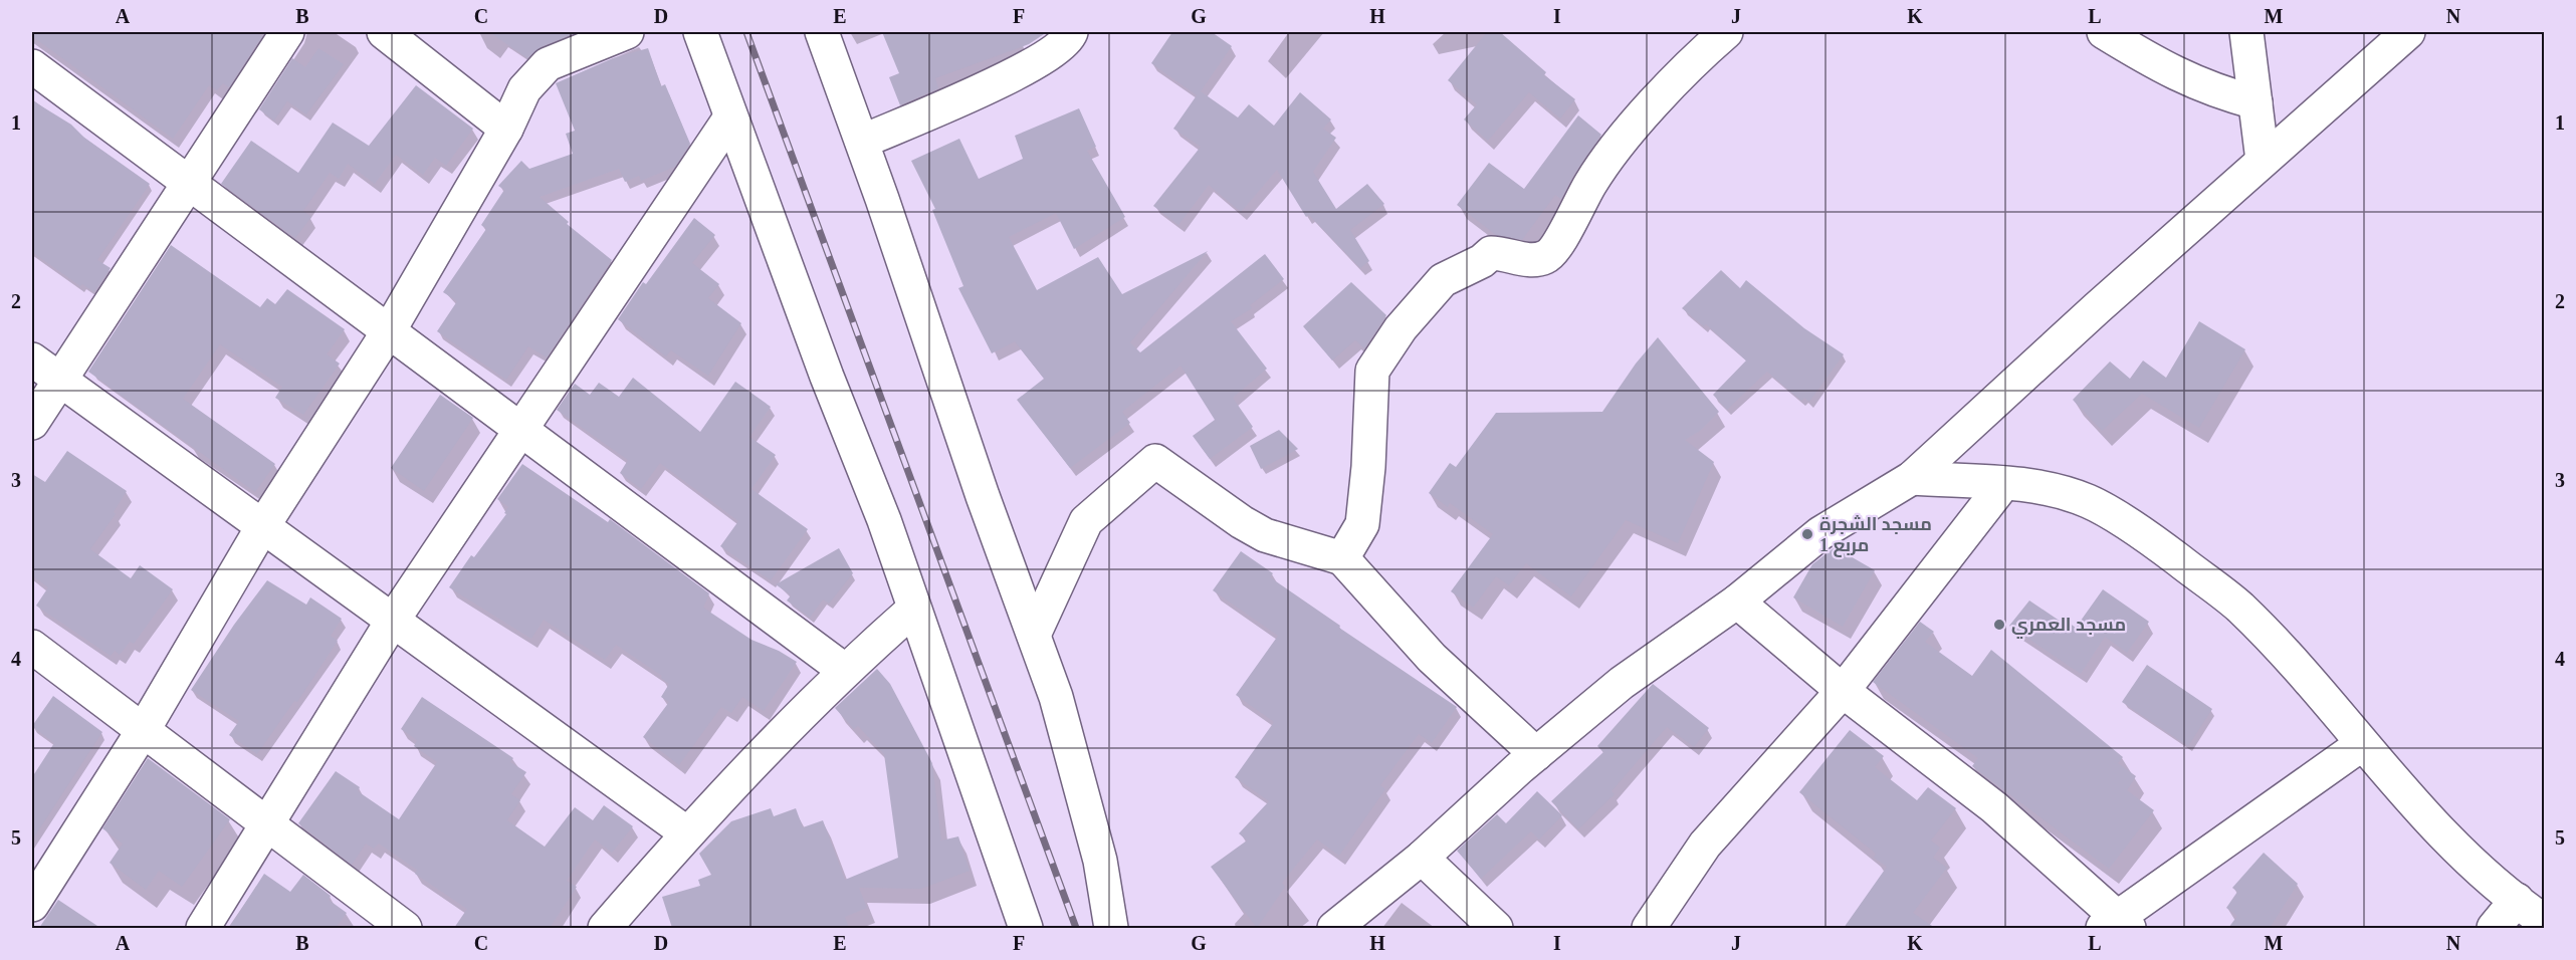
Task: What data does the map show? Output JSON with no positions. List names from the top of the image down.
{
  "places": ["مسجد الشجرة مربع 1", "مسجد العمري"],
  "grid": {
    "columns": [
      "A",
      "B",
      "C",
      "D",
      "E",
      "F",
      "G",
      "H",
      "I",
      "J",
      "K",
      "L",
      "M",
      "N"
    ],
    "rows": [
      "1",
      "2",
      "3",
      "4",
      "5"
    ]
  }
}
